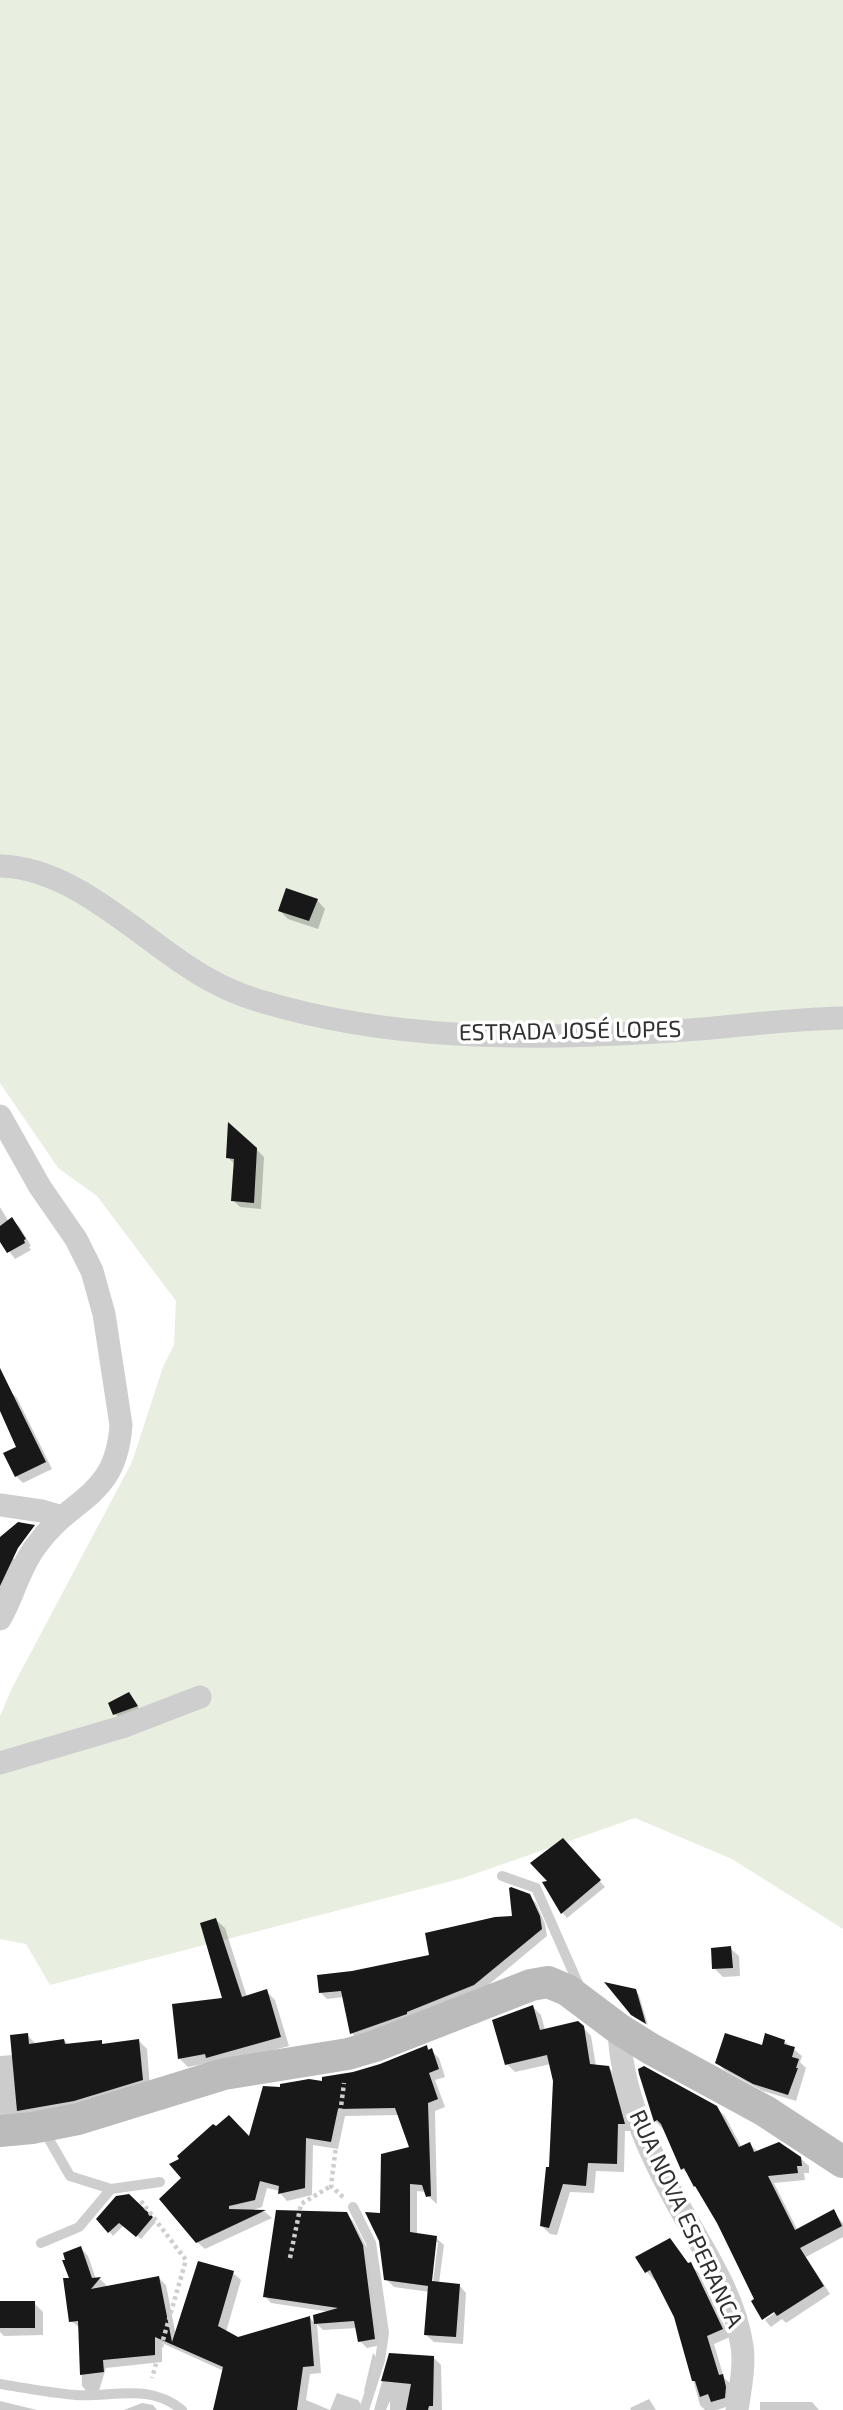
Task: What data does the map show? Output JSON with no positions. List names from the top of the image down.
{
  "streets": {
    "street": ["ESTRADA JOSÉ LOPES", "RUA NOVA ESPERANCA"]
  }
}
